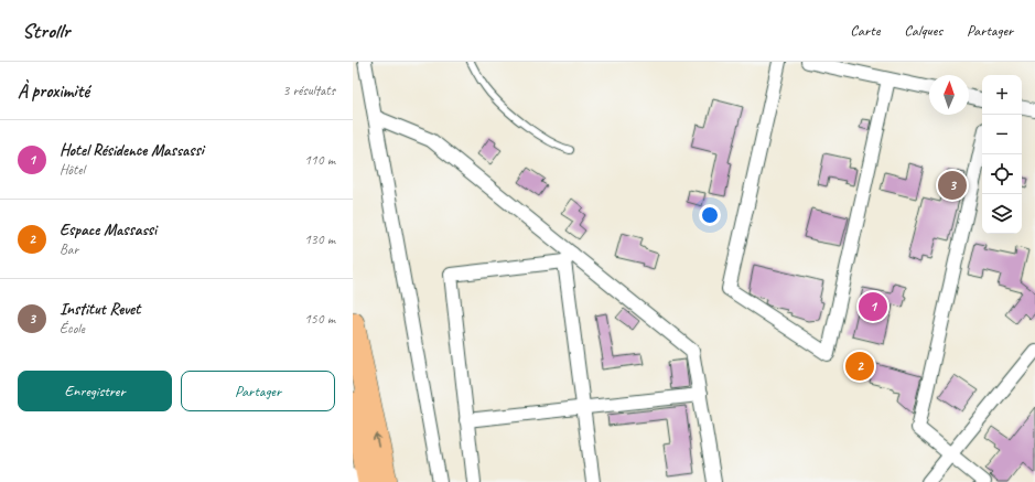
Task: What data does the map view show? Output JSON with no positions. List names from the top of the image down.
{
  "north": "top",
  "page": {
    "header": "Strollr",
    "nav": ["Carte", "Calques", "Partager"],
    "heading": ["À proximité", "3 résultats"],
    "map_buttons": ["+", "−"],
    "list": [
      {
        "mark": "1",
        "name": "Hotel Résidence Massassi",
        "note": "Hôtel",
        "value": "110 m"
      },
      {
        "mark": "2",
        "name": "Espace Massassi",
        "note": "Bar",
        "value": "130 m"
      },
      {
        "mark": "3",
        "name": "Institut Revet",
        "note": "École",
        "value": "150 m"
      }
    ],
    "pins": ["3", "1", "2"],
    "buttons": ["Enregistrer", "Partager"]
  }
}
